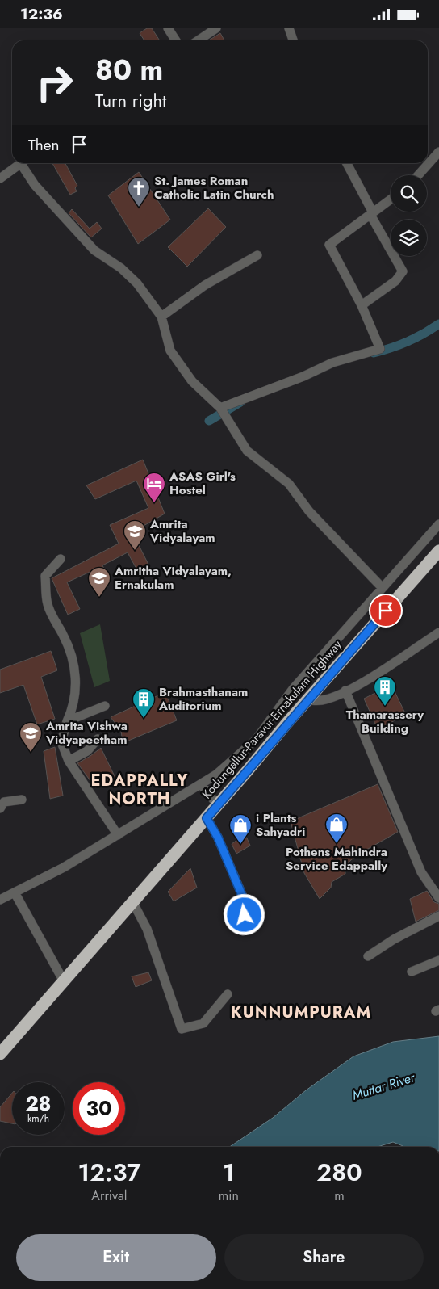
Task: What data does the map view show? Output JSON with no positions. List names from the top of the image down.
{
  "streets": {
    "highway": ["Kodungallur-Paravur-Ernakulam Highway"]
  },
  "districts": ["EDAPPALLY NORTH", "KUNNUMPURAM"],
  "water": ["Muttar River"],
  "places": {
    "church": ["St. James Roman Catholic Latin Church"],
    "hotel": ["ASAS Girl's Hostel"],
    "school or university": ["Amrita Vidyalayam", "Amritha Vidyalayam, Ernakulam", "Amrita Vishwa Vidyapeetham"],
    "building": ["Thamarassery Building", "Brahmasthanam Auditorium"],
    "shop": ["Pothens Mahindra Service Edappally", "i Plants Sahyadri"]
  },
  "page": {
    "status": "12:36",
    "turn": ["80 m", "Turn right"],
    "then": "Then",
    "speed": "28 km/h",
    "limit": "30",
    "eta": [
      "12:37",
      "Arrival",
      "1",
      "min",
      "280",
      "m"
    ],
    "buttons": ["Exit", "Share"]
  }
}
